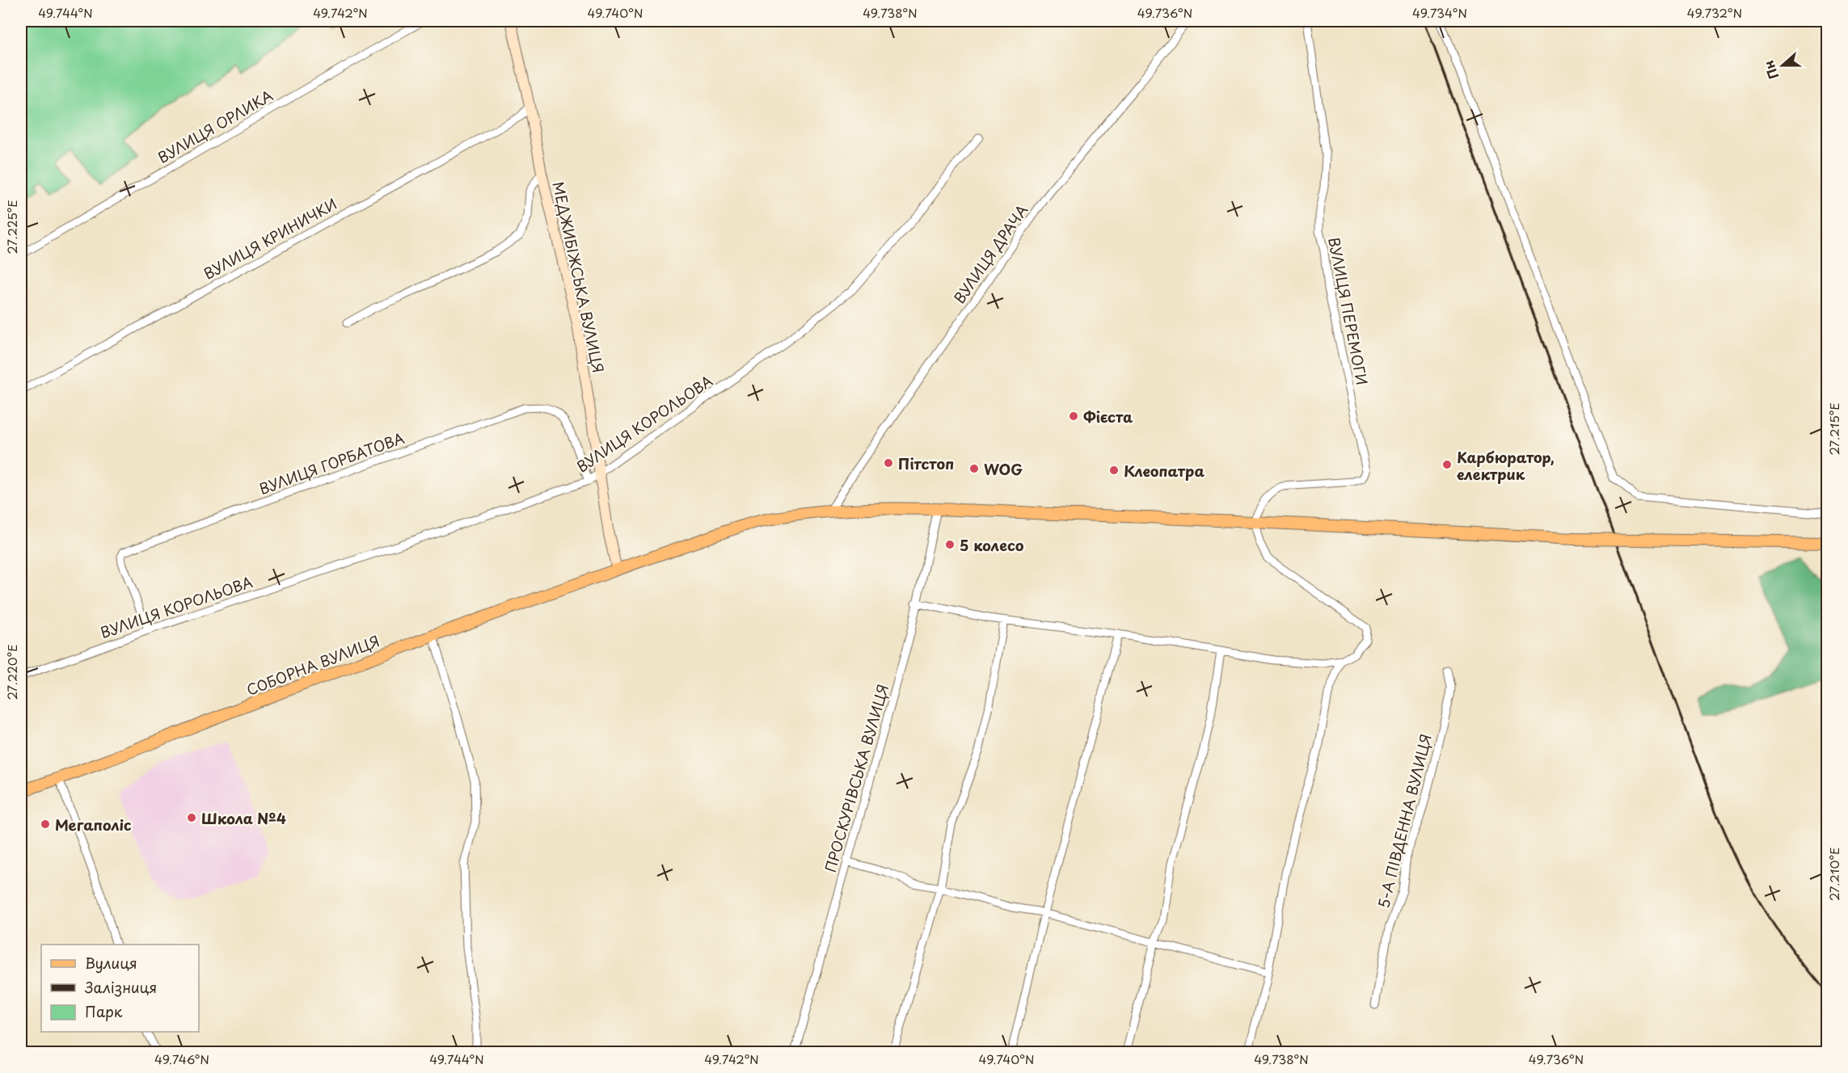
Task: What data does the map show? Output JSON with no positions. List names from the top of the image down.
{
  "streets": {
    "main road": ["МЕДЖИБІЖСЬКА ВУЛИЦЯ", "СОБОРНА ВУЛИЦЯ"],
    "street": [
      "ВУЛИЦЯ ОРЛИКА",
      "ВУЛИЦЯ КРИНИЧКИ",
      "ВУЛИЦЯ ДРАЧА",
      "ВУЛИЦЯ ПЕРЕМОГИ",
      "ВУЛИЦЯ КОРОЛЬОВА",
      "ВУЛИЦЯ ГОРБАТОВА",
      "ПРОСКУРІВСЬКА ВУЛИЦЯ",
      "5-А ПІВДЕННА ВУЛИЦЯ"
    ]
  },
  "crossings": [
    ["ВУЛИЦЯ КРИНИЧКИ", "МЕДЖИБІЖСЬКА ВУЛИЦЯ"],
    ["ВУЛИЦЯ ДРАЧА", "СОБОРНА ВУЛИЦЯ"],
    ["МЕДЖИБІЖСЬКА ВУЛИЦЯ", "ВУЛИЦЯ КОРОЛЬОВА"],
    ["МЕДЖИБІЖСЬКА ВУЛИЦЯ", "СОБОРНА ВУЛИЦЯ"],
    ["ВУЛИЦЯ ПЕРЕМОГИ", "СОБОРНА ВУЛИЦЯ"],
    ["ВУЛИЦЯ КОРОЛЬОВА", "ВУЛИЦЯ ГОРБАТОВА"],
    ["СОБОРНА ВУЛИЦЯ", "ПРОСКУРІВСЬКА ВУЛИЦЯ"]
  ],
  "places": [
    "Фієста",
    "Пітстоп",
    "Карбюратор, електрик",
    "WOG",
    "Клеопатра",
    "5 колесо",
    "Школа №4",
    "Мегаполіс"
  ],
  "legend": ["Вулиця", "Залізниця", "Парк"],
  "north": "left",
  "coordinates": [
    "49.744°N",
    "49.742°N",
    "49.740°N",
    "49.738°N",
    "49.736°N",
    "49.734°N",
    "49.732°N",
    "27.225°E",
    "27.215°E",
    "27.220°E",
    "27.210°E",
    "49.746°N"
  ]
}
